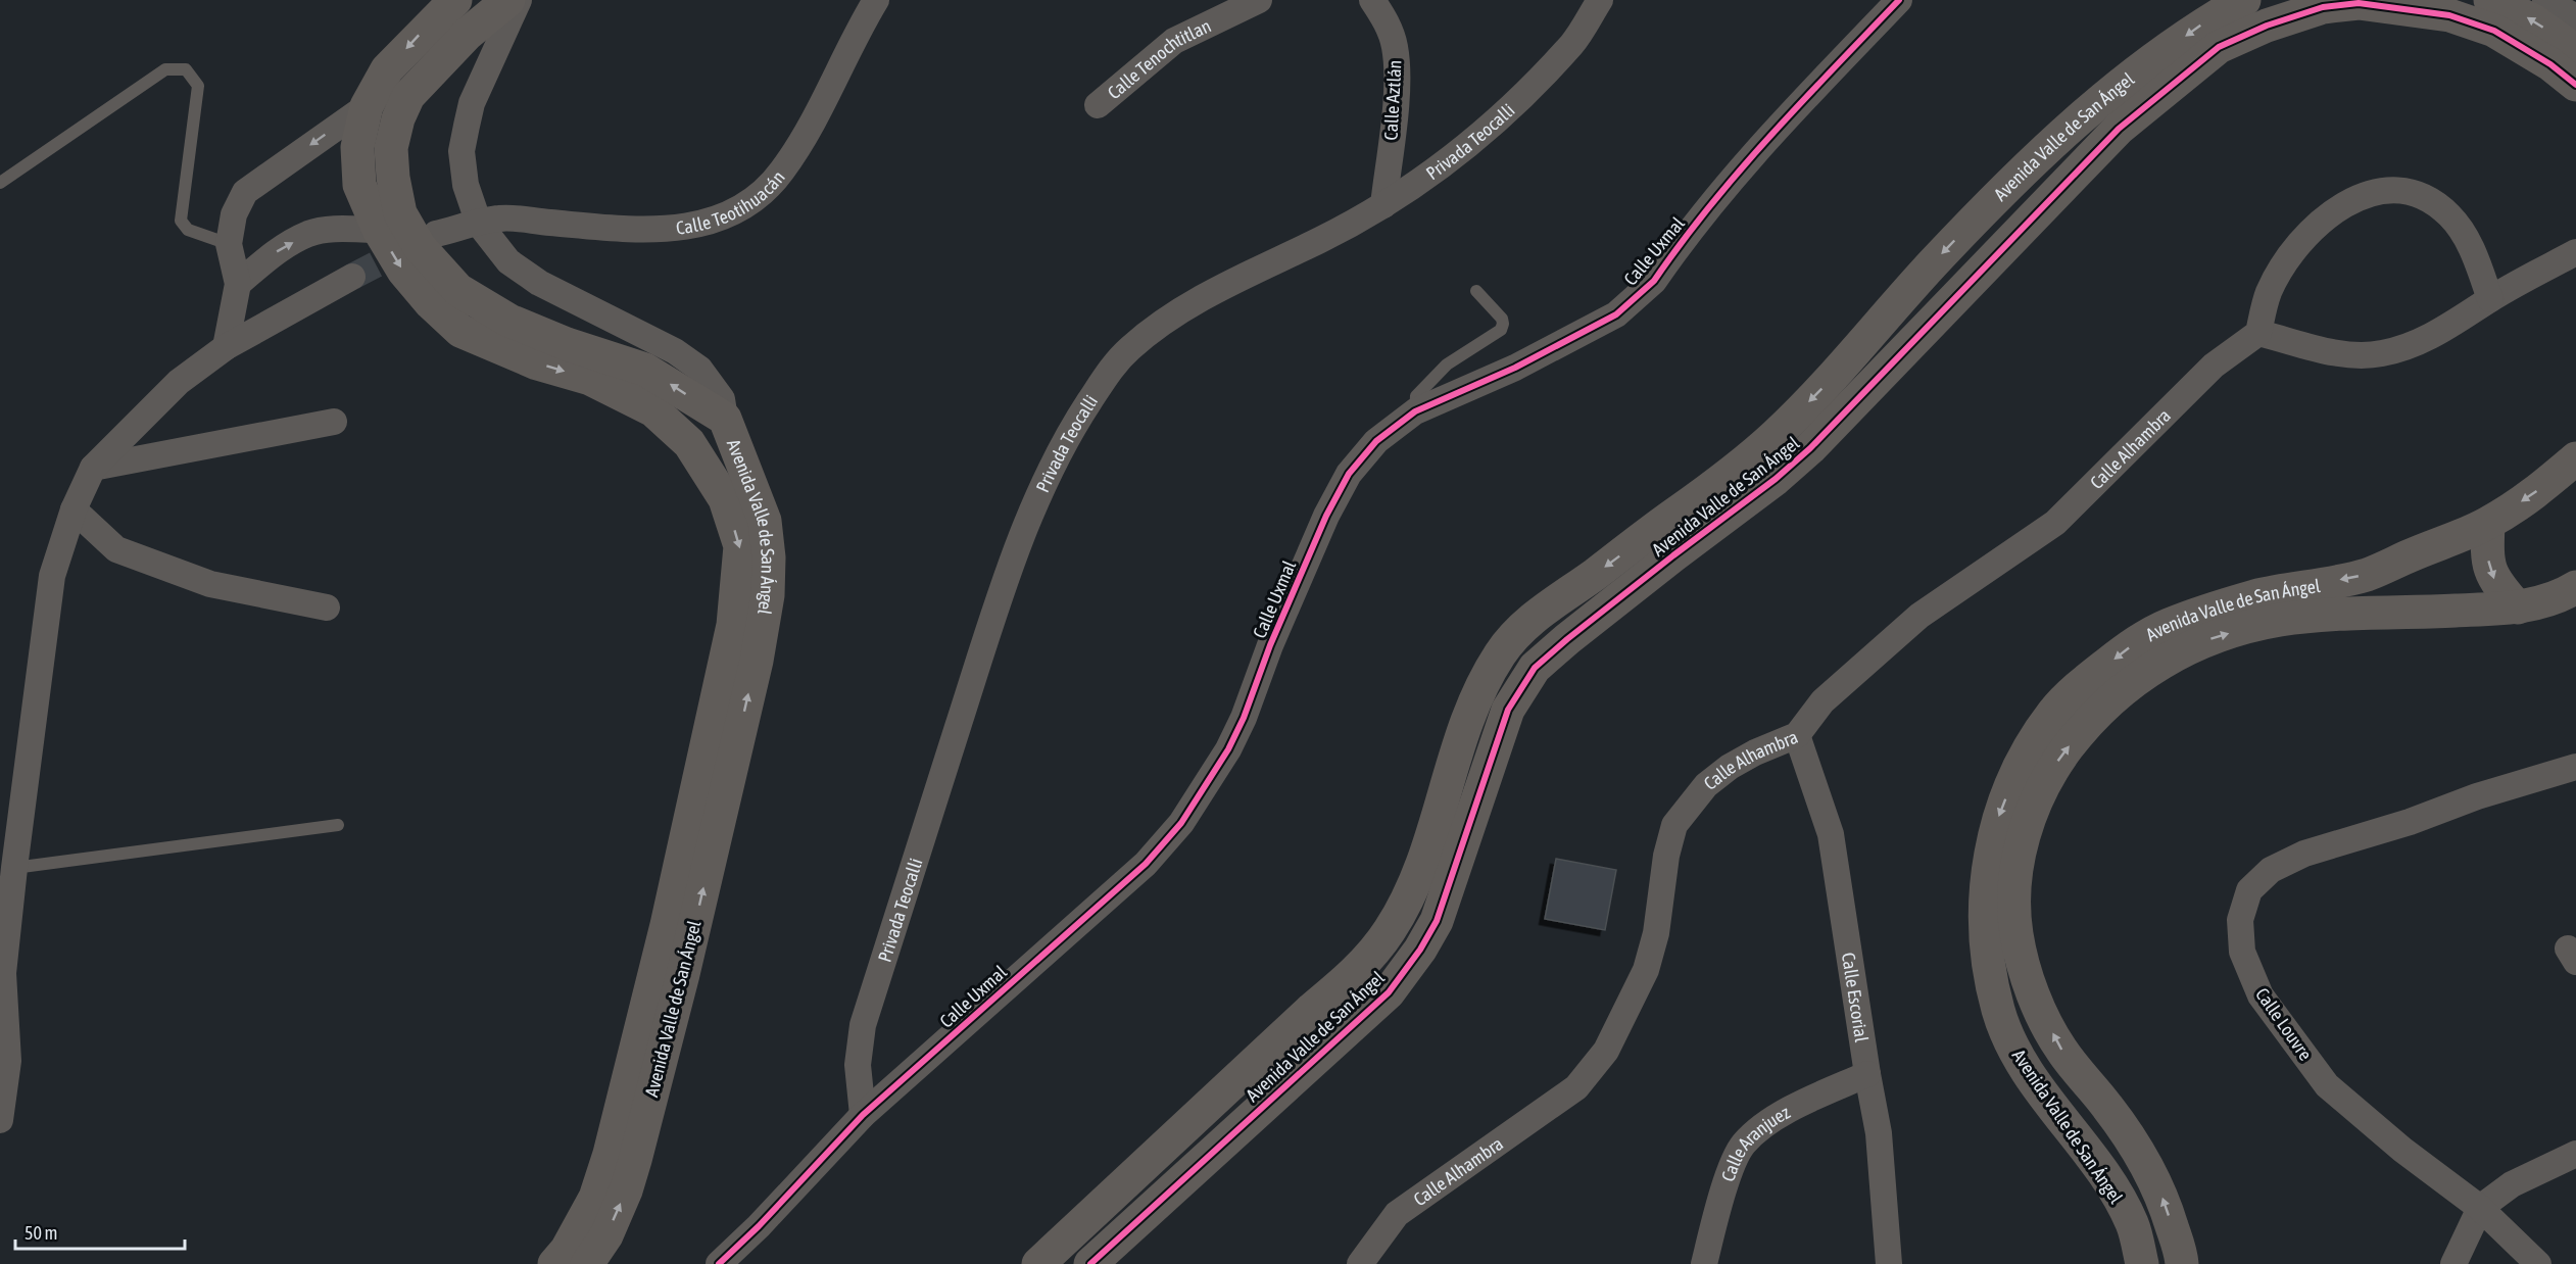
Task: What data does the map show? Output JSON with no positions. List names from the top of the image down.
{
  "streets": {
    "street": [
      "Calle Tenochtitlan",
      "Calle Aztlán",
      "Avenida Valle de San Ángel",
      "Privada Teocalli",
      "Calle Teotihuacán",
      "Calle Uxmal",
      "Calle Alhambra",
      "Calle Escorial",
      "Calle Louvre",
      "Calle Aranjuez"
    ]
  },
  "crossings": [
    ["Calle Aztlán", "Privada Teocalli"],
    ["Privada Teocalli", "Calle Uxmal"],
    ["Calle Alhambra", "Calle Escorial"],
    ["Calle Escorial", "Calle Aranjuez"]
  ],
  "scale_bar": "50 m"
}
